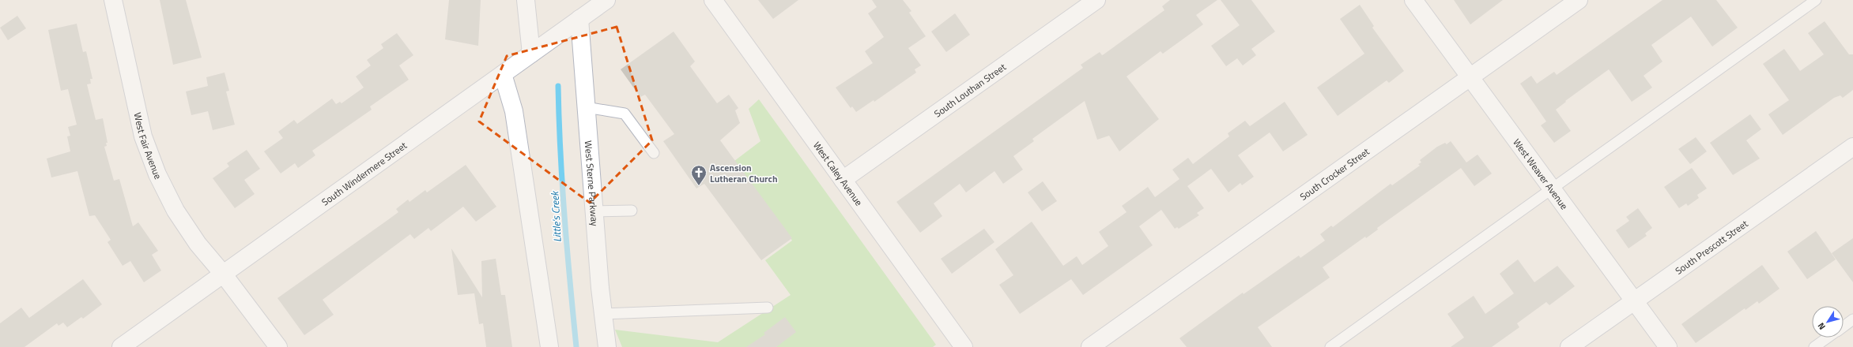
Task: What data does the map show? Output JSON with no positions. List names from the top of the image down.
{
  "streets": {
    "street": [
      "South Louthan Street",
      "West Fair Avenue",
      "South Windermere Street",
      "West Caley Avenue",
      "South Crocker Street",
      "West Weaver Avenue",
      "West Sterne Parkway",
      "South Prescott Street"
    ]
  },
  "crossings": [
    ["South Louthan Street", "West Caley Avenue"],
    ["West Fair Avenue", "South Windermere Street"],
    ["South Windermere Street", "West Sterne Parkway"],
    ["South Crocker Street", "West Weaver Avenue"],
    ["West Weaver Avenue", "South Prescott Street"]
  ],
  "water": ["Little's Creek"],
  "places": {
    "church": ["Ascension Lutheran Church"]
  },
  "north": "bottom left"
}
